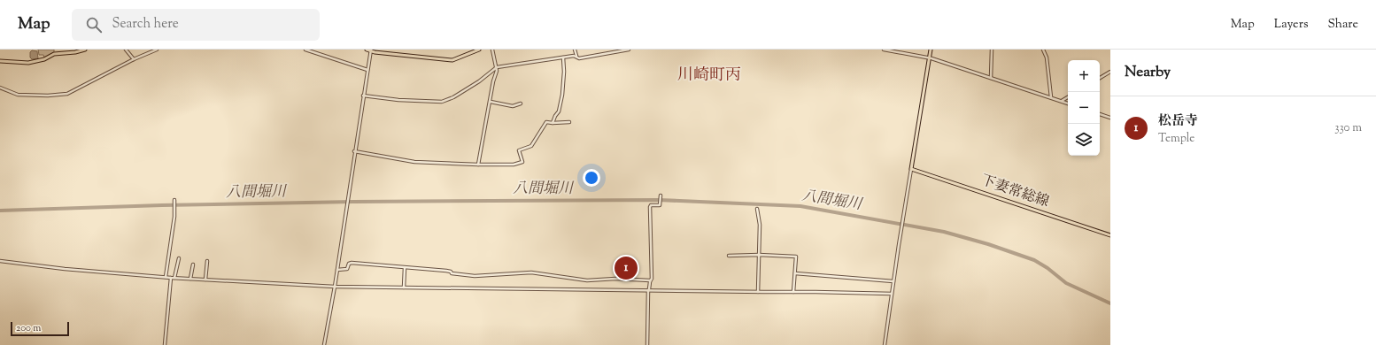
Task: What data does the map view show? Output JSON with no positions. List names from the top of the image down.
{
  "streets": {
    "main road": ["下妻常総線"]
  },
  "districts": ["川崎町丙"],
  "water": ["八間堀川"],
  "scale_bar": "200 m",
  "page": {
    "header": "Map",
    "search": "Search here",
    "nav": ["Map", "Layers", "Share"],
    "heading": "Nearby",
    "map_buttons": ["+", "−"],
    "list": [
      {
        "mark": "1",
        "name": "松岳寺",
        "note": "Temple",
        "value": "330 m"
      }
    ],
    "pins": "1",
    "scale": "200 m"
  }
}
